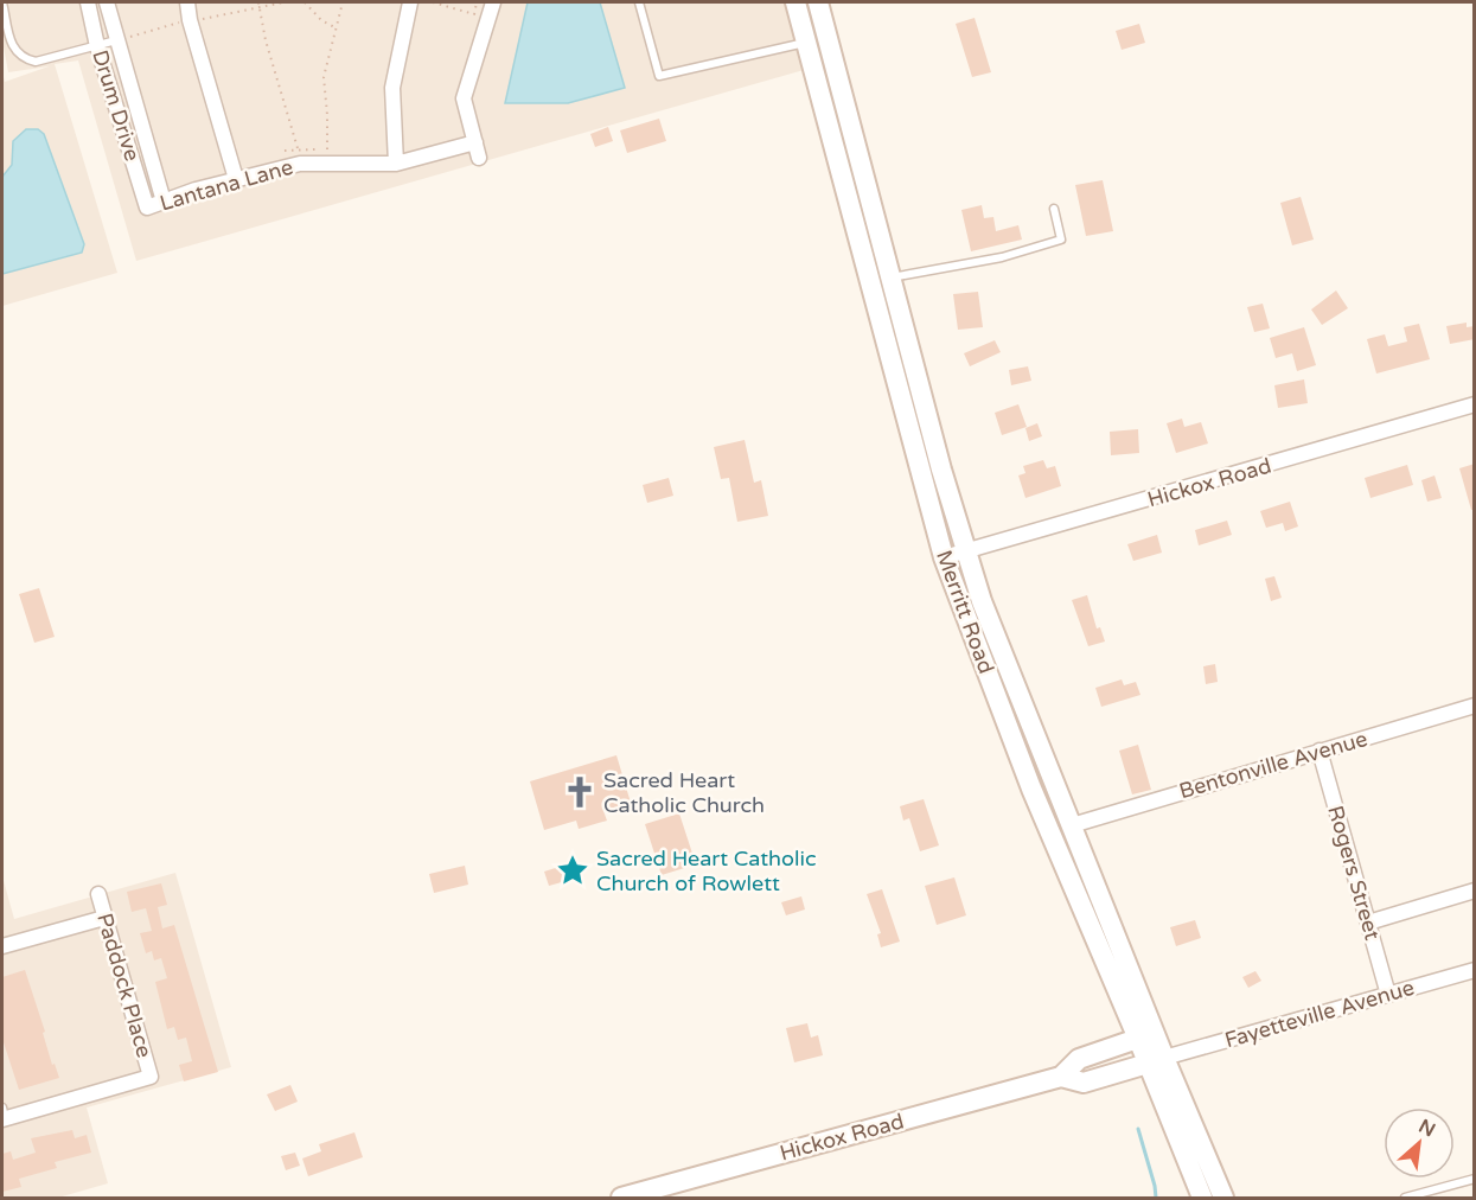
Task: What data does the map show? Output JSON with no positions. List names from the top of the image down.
{
  "streets": {
    "street": [
      "Drum Drive",
      "Lantana Lane",
      "Hickox Road",
      "Merritt Road",
      "Bentonville Avenue",
      "Rogers Street",
      "Paddock Place",
      "Fayetteville Avenue"
    ]
  },
  "crossings": [
    ["Drum Drive", "Lantana Lane"],
    ["Hickox Road", "Merritt Road"],
    ["Hickox Road", "Fayetteville Avenue"],
    ["Merritt Road", "Bentonville Avenue"],
    ["Merritt Road", "Fayetteville Avenue"],
    ["Bentonville Avenue", "Rogers Street"],
    ["Rogers Street", "Fayetteville Avenue"]
  ],
  "places": {
    "church": ["Sacred Heart Catholic Church"],
    "place": ["Sacred Heart Catholic Church of Rowlett"]
  },
  "north": "top right"
}
